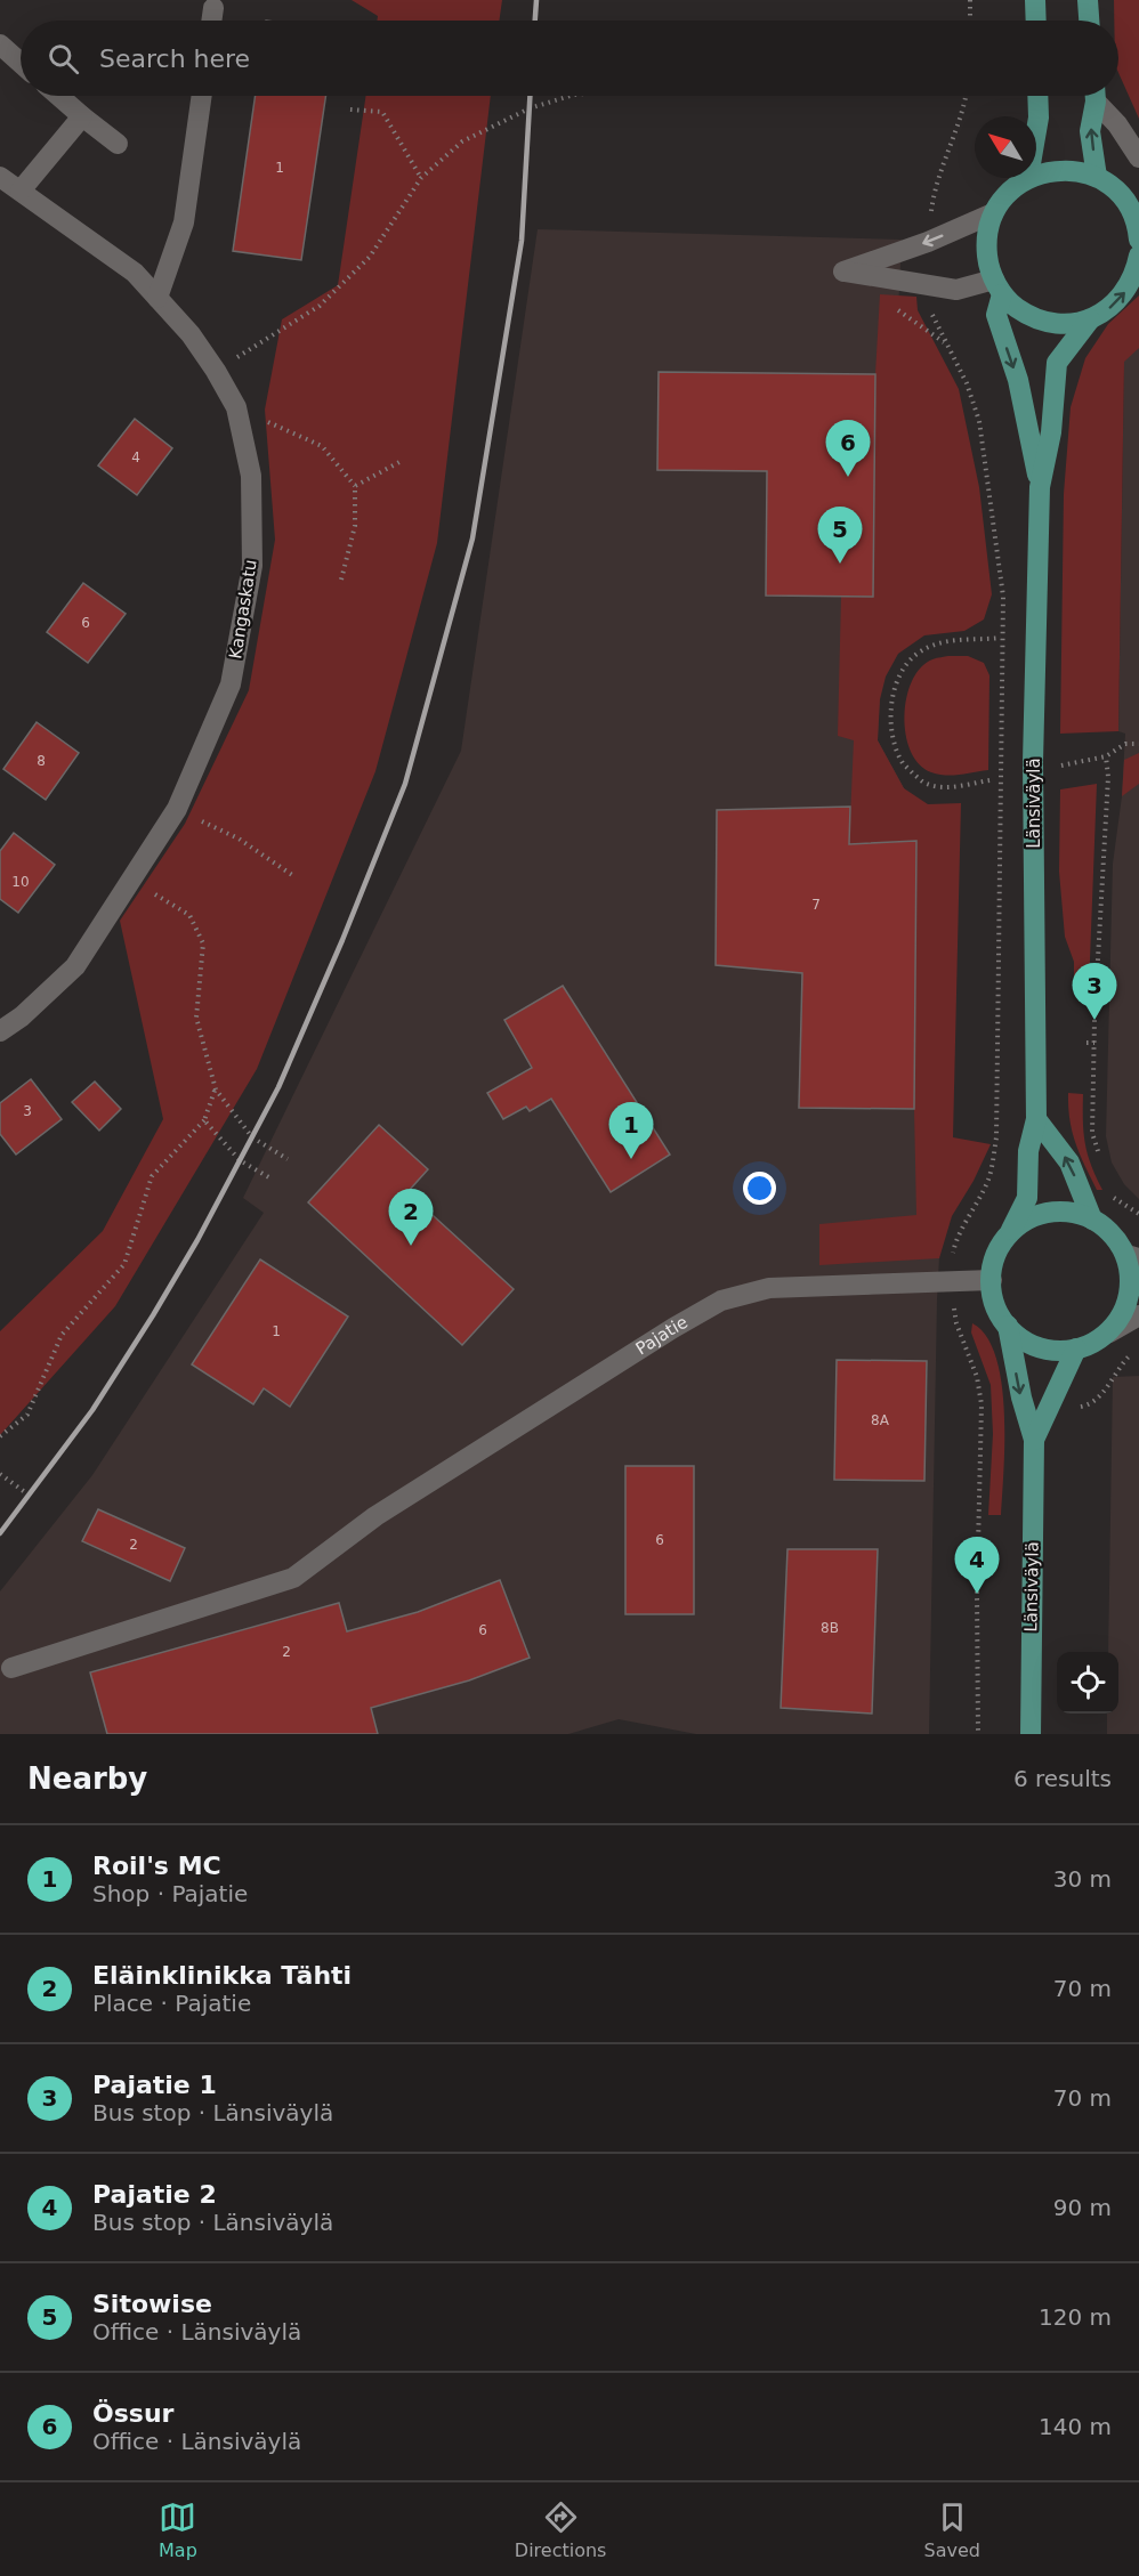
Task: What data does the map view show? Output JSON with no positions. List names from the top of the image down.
{
  "streets": {
    "main road": ["Länsiväylä"],
    "street": ["Kangaskatu", "Pajatie"]
  },
  "crossings": [
    ["Länsiväylä", "Pajatie"]
  ],
  "house_numbers": [
    "1",
    "4",
    "6",
    "8",
    "10",
    "7",
    "3",
    "1",
    "8A",
    "6",
    "2",
    "8B",
    "6",
    "2"
  ],
  "north": "top left",
  "page": {
    "search": "Search here",
    "pins": [
      "6",
      "5",
      "3",
      "1",
      "2",
      "4"
    ],
    "heading": ["Nearby", "6 results"],
    "list": [
      {
        "mark": "1",
        "name": "Roil's MC",
        "note": "Shop · Pajatie",
        "value": "30 m"
      },
      {
        "mark": "2",
        "name": "Eläinklinikka Tähti",
        "note": "Place · Pajatie",
        "value": "70 m"
      },
      {
        "mark": "3",
        "name": "Pajatie 1",
        "note": "Bus stop · Länsiväylä",
        "value": "70 m"
      },
      {
        "mark": "4",
        "name": "Pajatie 2",
        "note": "Bus stop · Länsiväylä",
        "value": "90 m"
      },
      {
        "mark": "5",
        "name": "Sitowise",
        "note": "Office · Länsiväylä",
        "value": "120 m"
      },
      {
        "mark": "6",
        "name": "Össur",
        "note": "Office · Länsiväylä",
        "value": "140 m"
      }
    ],
    "nav": ["Map", "Directions", "Saved"]
  }
}
